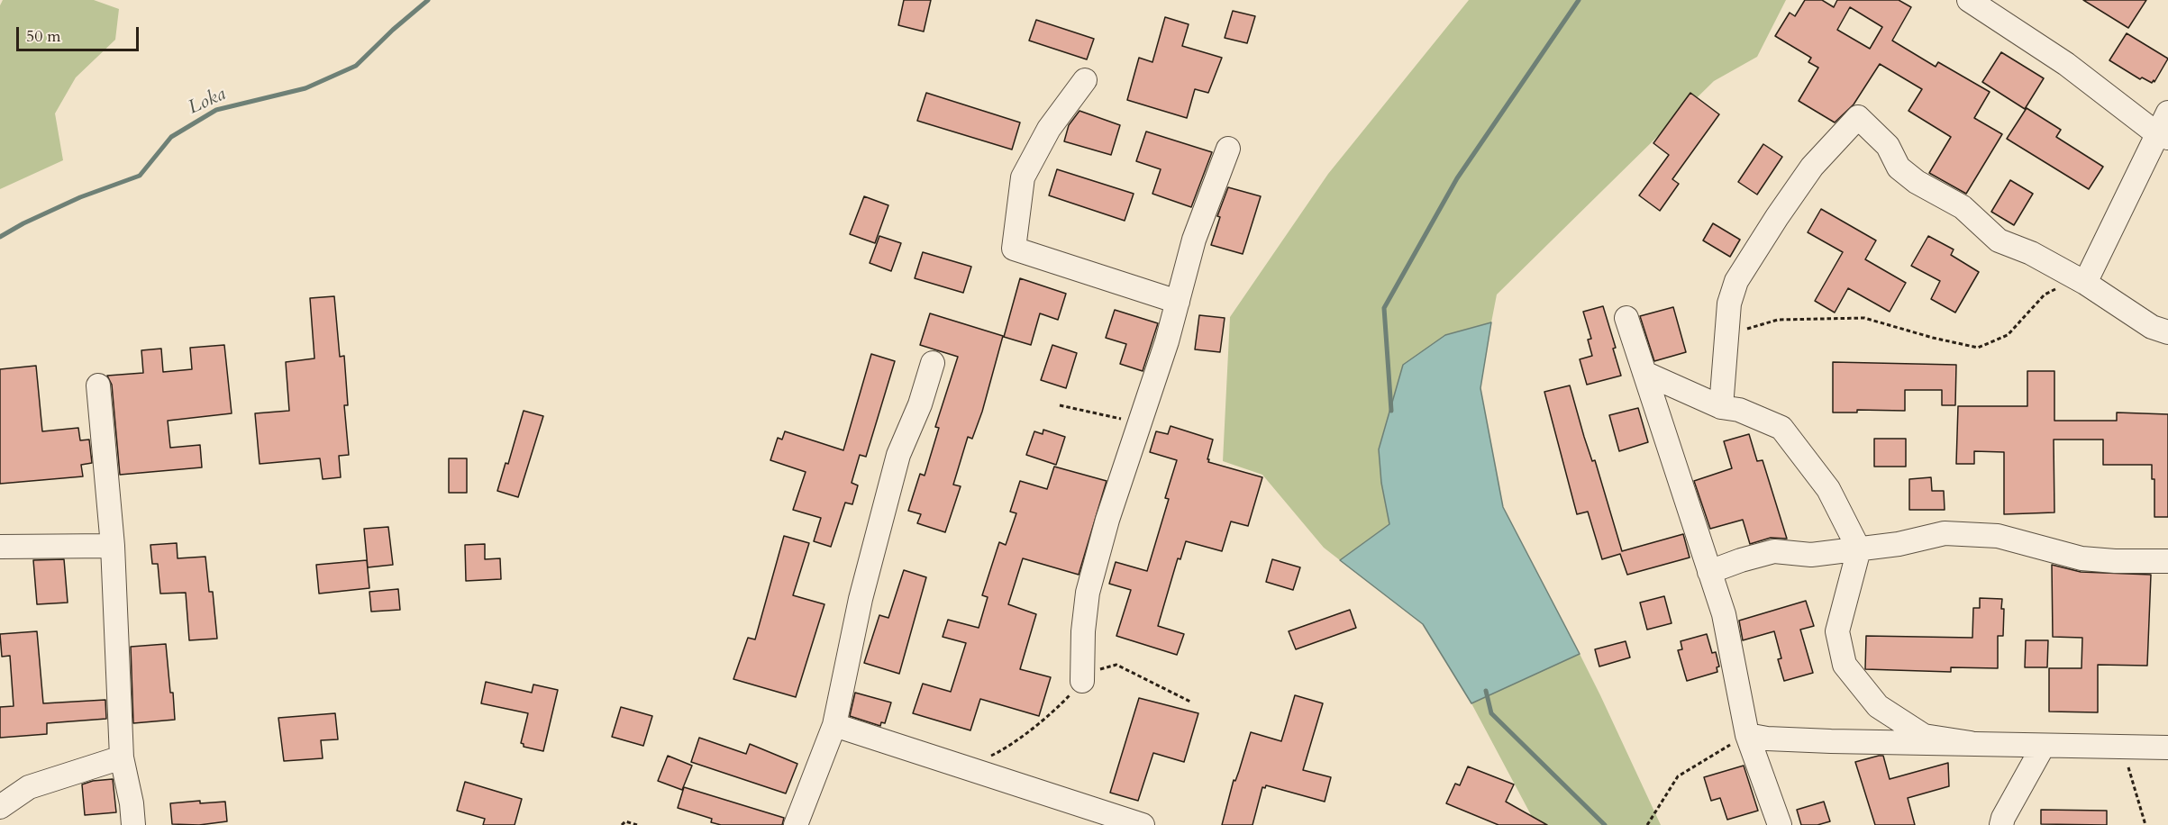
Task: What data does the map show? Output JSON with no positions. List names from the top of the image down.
{
  "water": ["Loka"],
  "scale_bar": "50 m"
}
